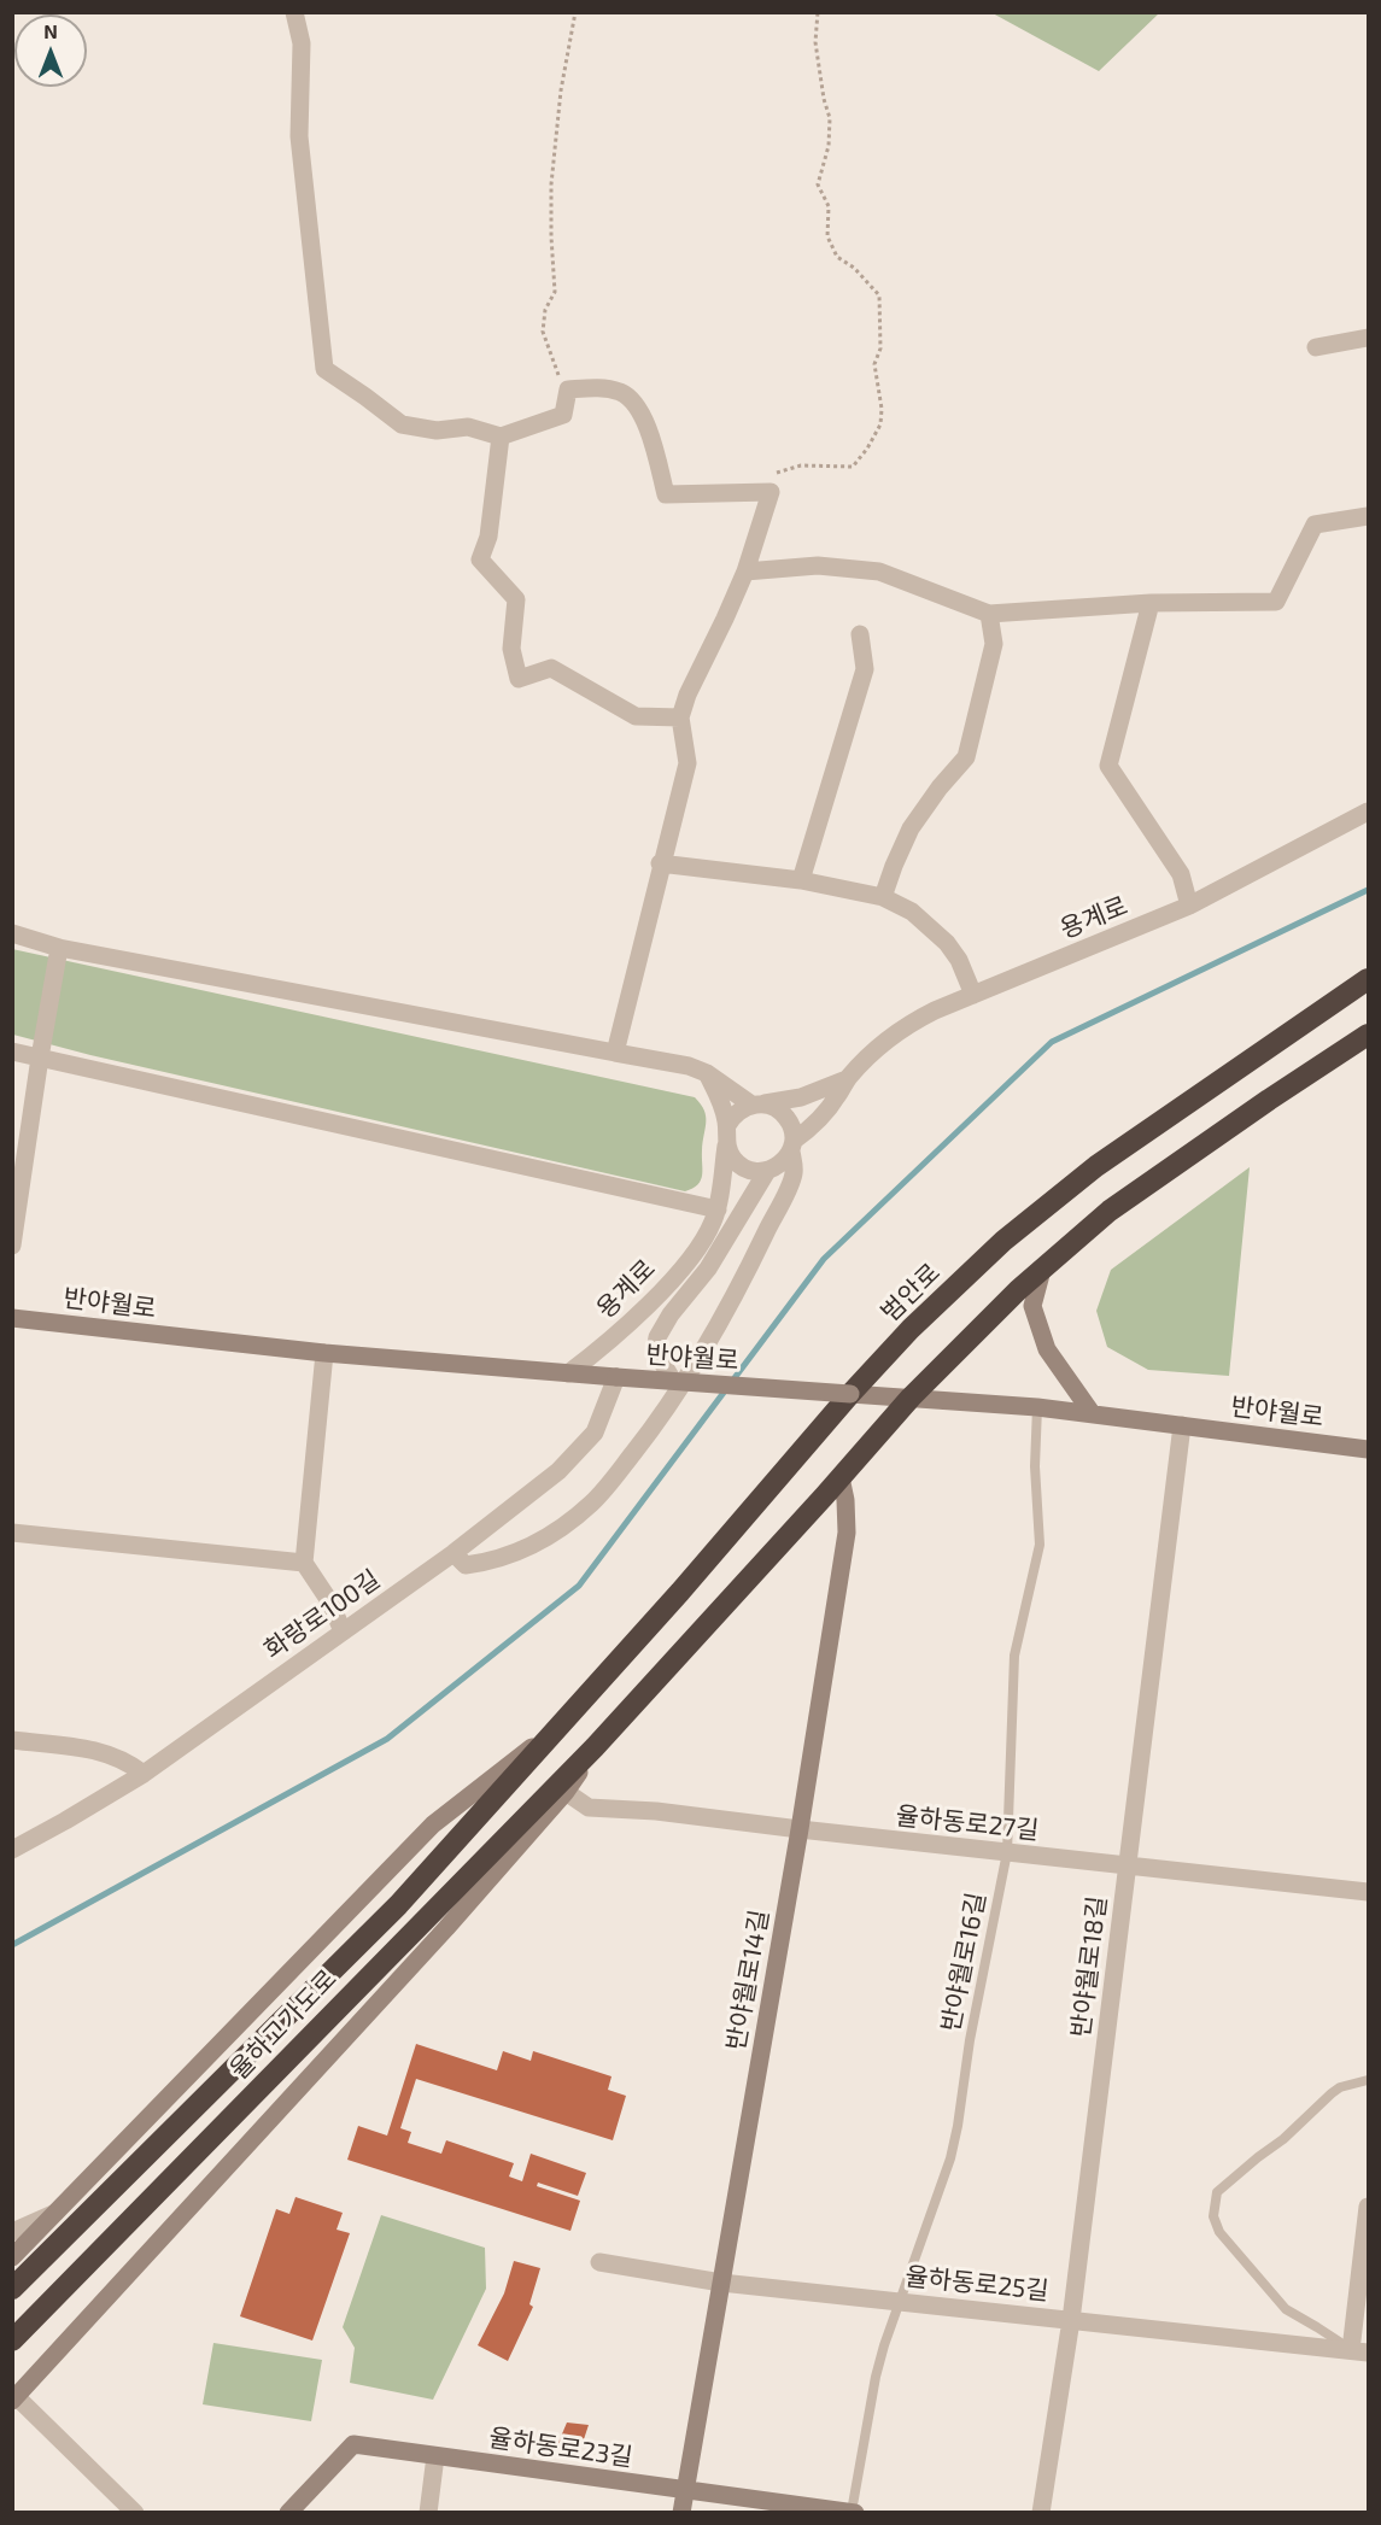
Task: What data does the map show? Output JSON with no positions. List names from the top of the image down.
{
  "streets": {
    "highway": ["범안로", "율하고가도로"],
    "main road": ["반야월로", "반야월로14길", "율하동로23길"],
    "street": [
      "용계로",
      "화랑로100길",
      "율하동로27길",
      "반야월로18길",
      "율하동로25길"
    ],
    "lane": ["반야월로16길"]
  },
  "crossings": [
    ["용계로", "반야월로"],
    ["범안로", "반야월로"],
    ["범안로", "율하고가도로"],
    ["반야월로", "화랑로100길"],
    ["반야월로", "반야월로16길"],
    ["반야월로", "반야월로18길"],
    ["율하동로27길", "반야월로16길"],
    ["율하동로27길", "반야월로18길"],
    ["율하동로27길", "반야월로14길"],
    ["반야월로16길", "율하동로25길"],
    ["반야월로16길", "율하동로23길"],
    ["반야월로18길", "율하동로25길"],
    ["반야월로14길", "율하동로25길"],
    ["반야월로14길", "율하동로23길"]
  ],
  "north": "top"
}
